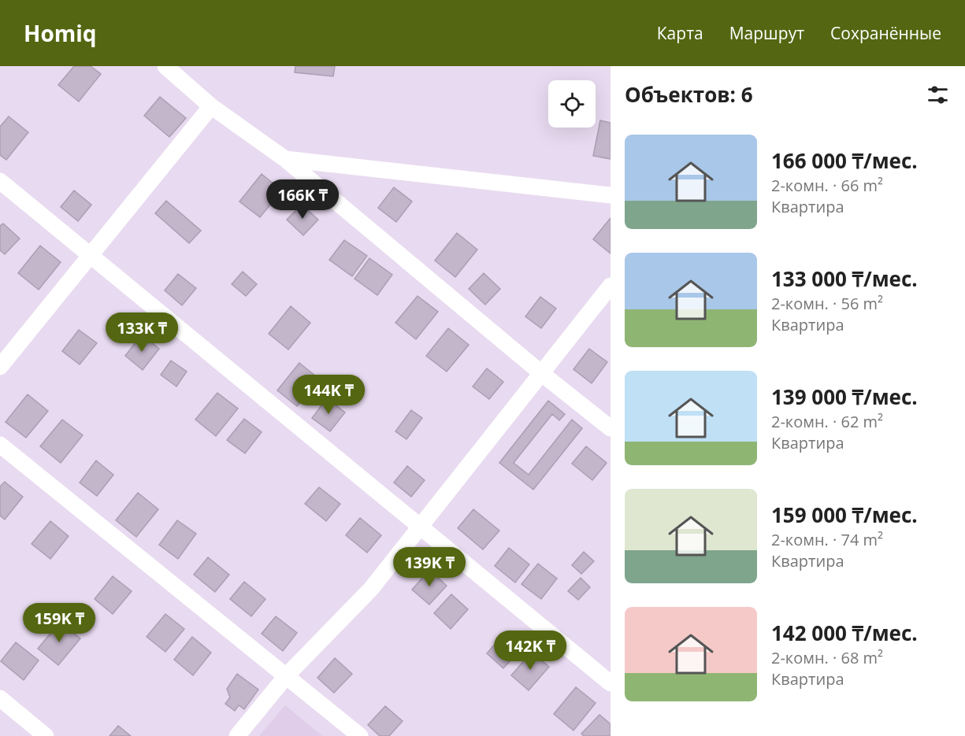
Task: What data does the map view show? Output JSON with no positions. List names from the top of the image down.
{
  "page": {
    "header": "Homiq",
    "nav": ["Карта", "Маршрут", "Сохранённые"],
    "heading": "Объектов: 6",
    "list": [
      {
        "name": "166 000 ₸/мес.",
        "note": "2-комн. · 66 m² · Квартира"
      },
      {
        "name": "133 000 ₸/мес.",
        "note": "2-комн. · 56 m² · Квартира"
      },
      {
        "name": "139 000 ₸/мес.",
        "note": "2-комн. · 62 m² · Квартира"
      },
      {
        "name": "159 000 ₸/мес.",
        "note": "2-комн. · 74 m² · Квартира"
      },
      {
        "name": "142 000 ₸/мес.",
        "note": "2-комн. · 68 m² · Квартира"
      }
    ],
    "price": [
      "166K ₸",
      "133K ₸",
      "144K ₸",
      "139K ₸",
      "159K ₸",
      "142K ₸"
    ]
  }
}
